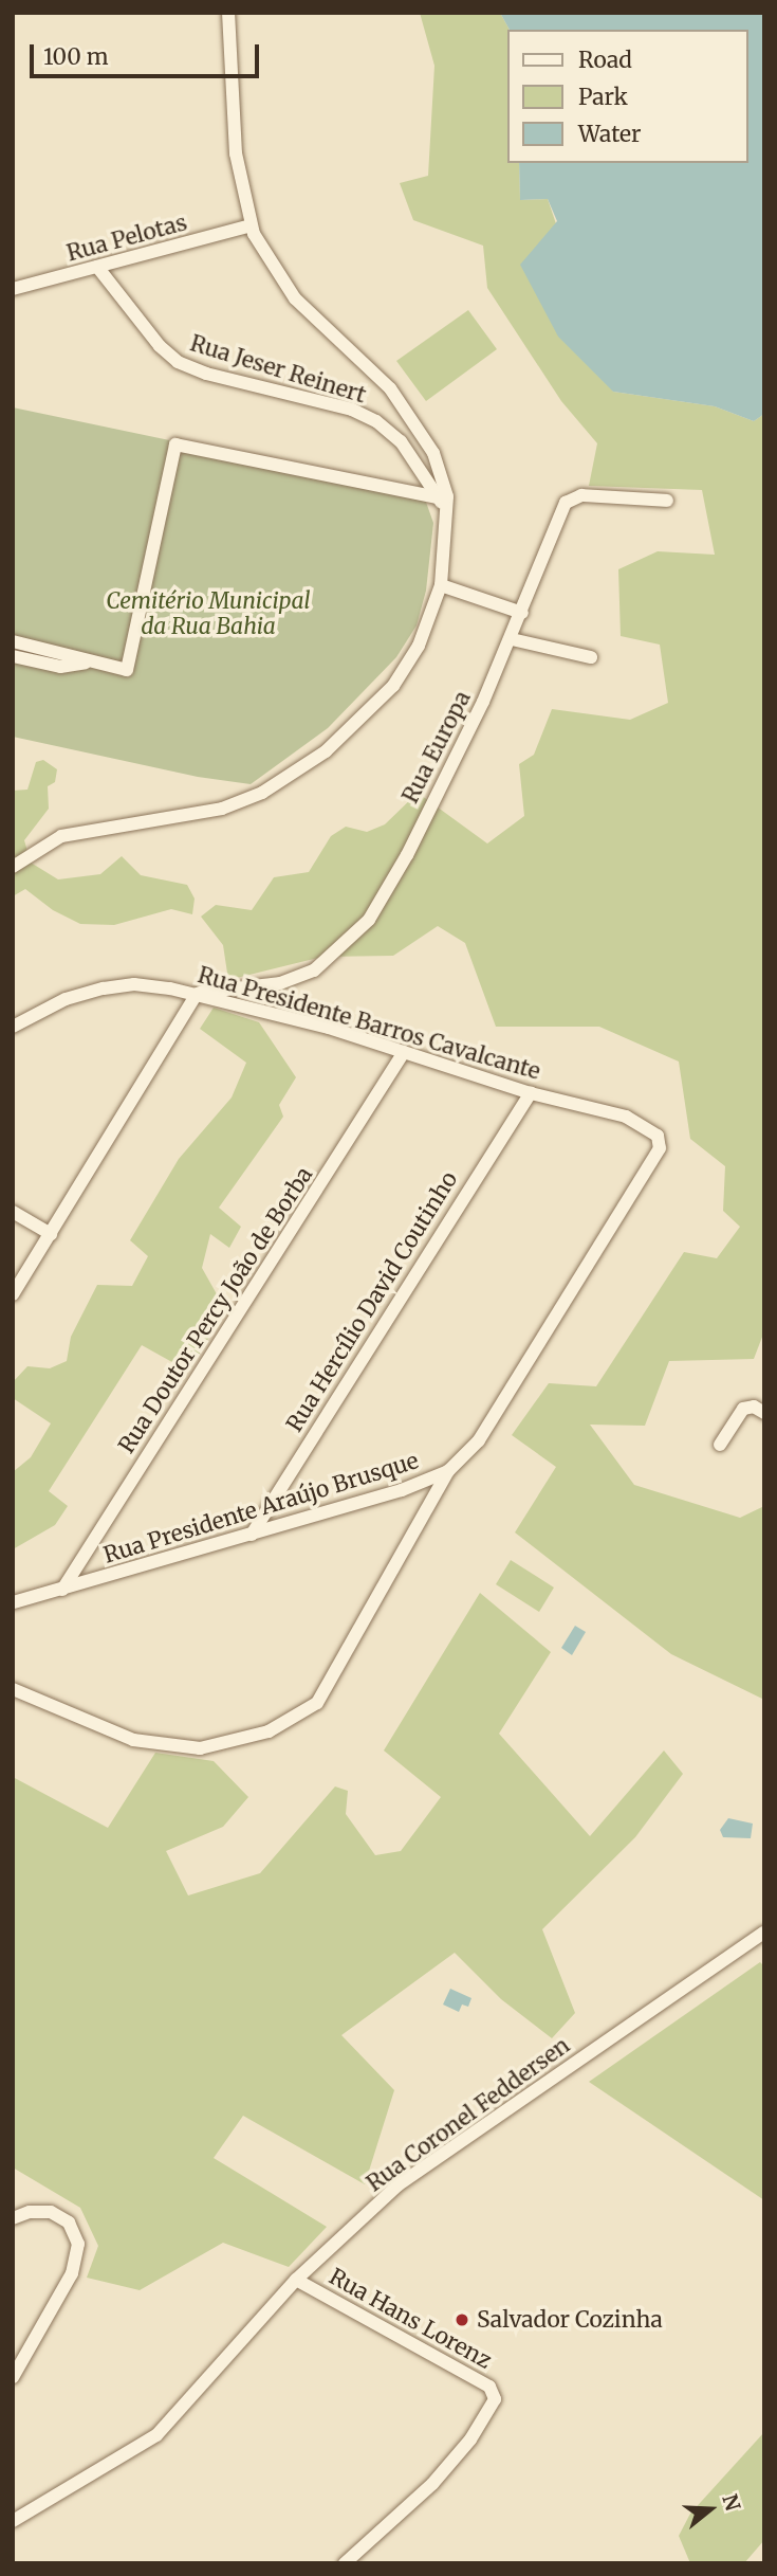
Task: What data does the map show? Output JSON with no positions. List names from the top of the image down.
{
  "streets": {
    "street": [
      "Rua Pelotas",
      "Rua Jeser Reinert",
      "Rua Europa",
      "Rua Presidente Barros Cavalcante",
      "Rua Hercílio David Coutinho",
      "Rua Doutor Percy João de Borba",
      "Rua Presidente Araújo Brusque",
      "Rua Coronel Feddersen",
      "Rua Hans Lorenz"
    ]
  },
  "crossings": [
    ["Rua Pelotas", "Rua Jeser Reinert"],
    ["Rua Europa", "Rua Presidente Barros Cavalcante"],
    ["Rua Presidente Barros Cavalcante", "Rua Hercílio David Coutinho"],
    ["Rua Presidente Barros Cavalcante", "Rua Doutor Percy João de Borba"],
    ["Rua Presidente Barros Cavalcante", "Rua Presidente Araújo Brusque"],
    ["Rua Hercílio David Coutinho", "Rua Presidente Araújo Brusque"],
    ["Rua Doutor Percy João de Borba", "Rua Presidente Araújo Brusque"],
    ["Rua Coronel Feddersen", "Rua Hans Lorenz"]
  ],
  "parks": ["Cemitério Municipal da Rua Bahia"],
  "places": ["Salvador Cozinha"],
  "legend": ["Road", "Park", "Water"],
  "scale_bar": "100 m",
  "north": "right"
}
